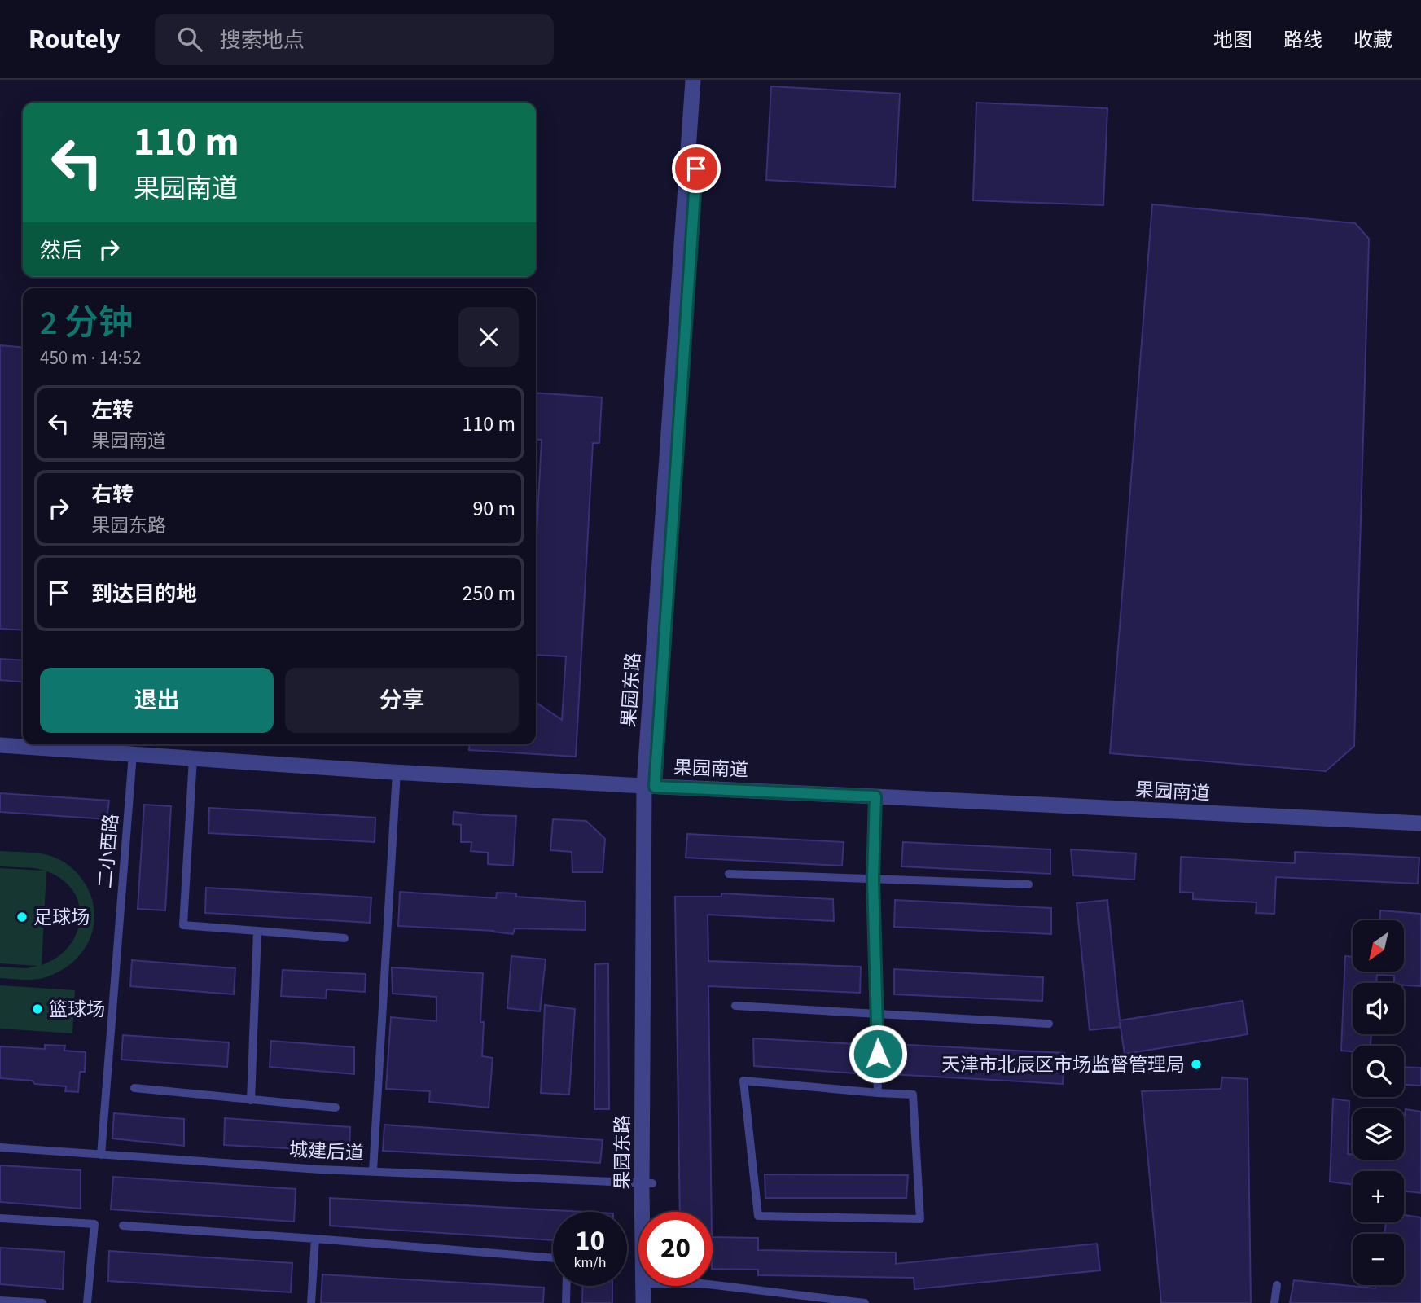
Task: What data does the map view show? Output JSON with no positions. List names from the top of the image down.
{
  "streets": {
    "street": ["果园东路", "果园南道"],
    "lane": ["二小西路", "城建后道"]
  },
  "crossings": [
    ["果园东路", "果园南道"],
    ["果园东路", "城建后道"],
    ["果园南道", "二小西路"],
    ["二小西路", "城建后道"]
  ],
  "places": ["足球场", "篮球场", "天津市北辰区市场监督管理局"],
  "north": "bottom left",
  "page": {
    "header": "Routely",
    "search": "搜索地点",
    "nav": ["地图", "路线", "收藏"],
    "turn": ["110 m", "果园南道"],
    "then": "然后",
    "heading": ["2 分钟", "450 m · 14:52"],
    "list": [
      {
        "name": "左转",
        "note": "果园南道",
        "value": "110 m"
      },
      {
        "name": "右转",
        "note": "果园东路",
        "value": "90 m"
      },
      {
        "name": "到达目的地",
        "value": "250 m"
      }
    ],
    "buttons": ["退出", "分享"],
    "map_buttons": ["+", "−"],
    "speed": "10 km/h",
    "limit": "20"
  }
}
